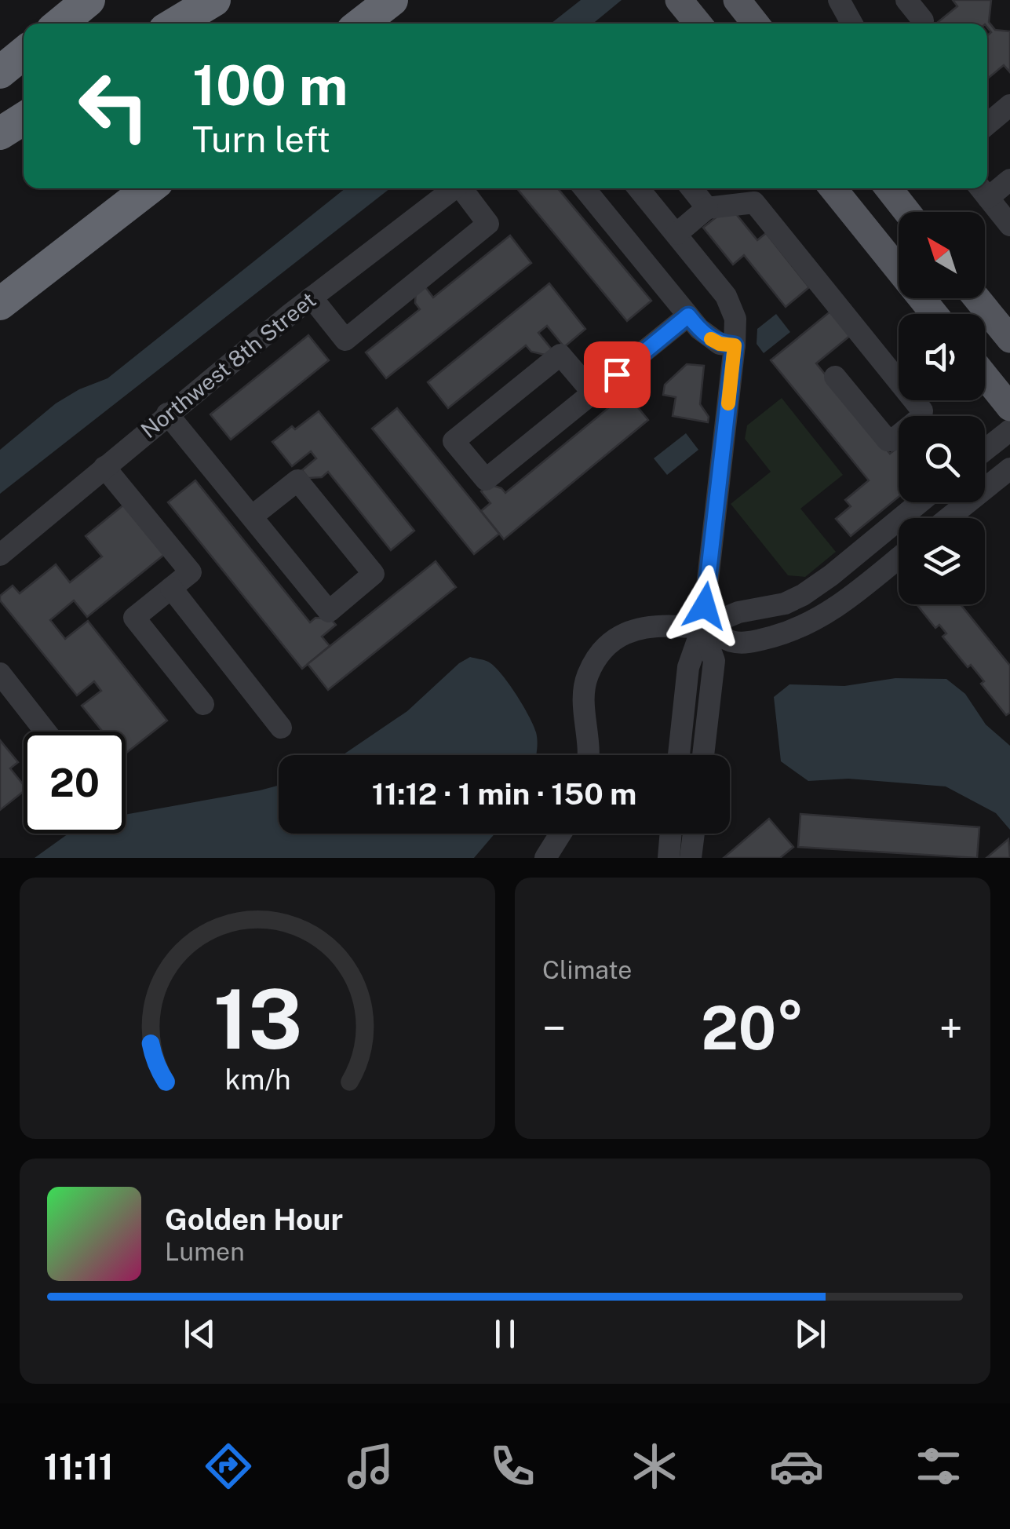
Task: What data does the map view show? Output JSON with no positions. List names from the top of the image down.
{
  "streets": {
    "street": ["Northwest 8th Street"]
  },
  "north": "top left",
  "page": {
    "turn": ["100 m", "Turn left"],
    "limit": "20",
    "trip": "11:12 · 1 min · 150 m",
    "tile": "Climate",
    "heat": ["−", "20°", "+"],
    "song": ["Golden Hour", "Lumen"],
    "tabs": "11:11",
    "gauge": ["13", "km/h"]
  }
}
